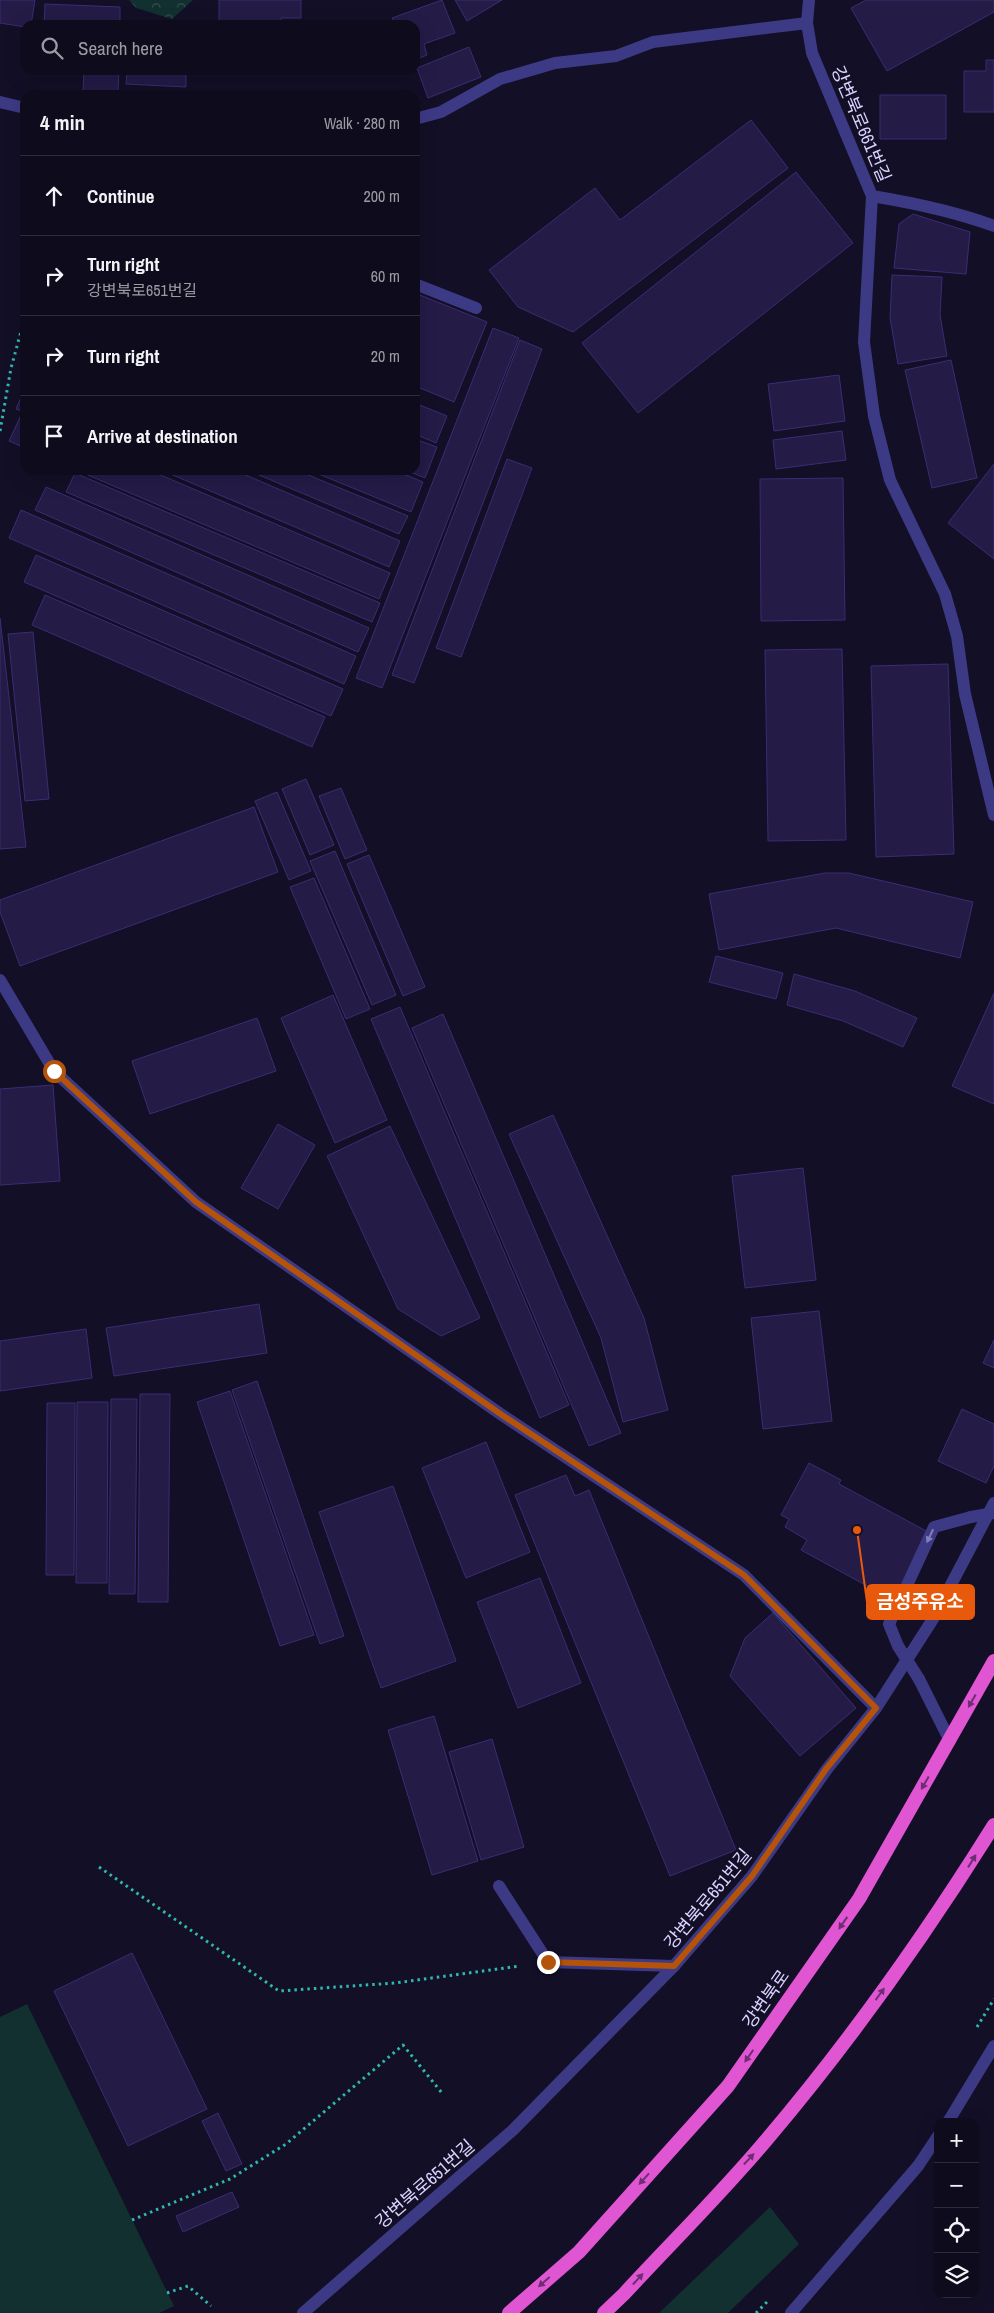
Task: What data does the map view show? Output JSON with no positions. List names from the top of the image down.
{
  "streets": {
    "highway": ["강변북로"],
    "street": ["강변북로661번길", "강변북로651번길"]
  },
  "places": ["금성주유소"],
  "page": {
    "search": "Search here",
    "heading": ["4 min", "Walk · 280 m"],
    "list": [
      ["Continue", "200 m"],
      ["Turn right", "강변북로651번길", "60 m"],
      ["Turn right", "20 m"],
      "Arrive at destination"
    ],
    "map_buttons": ["+", "−"]
  }
}
